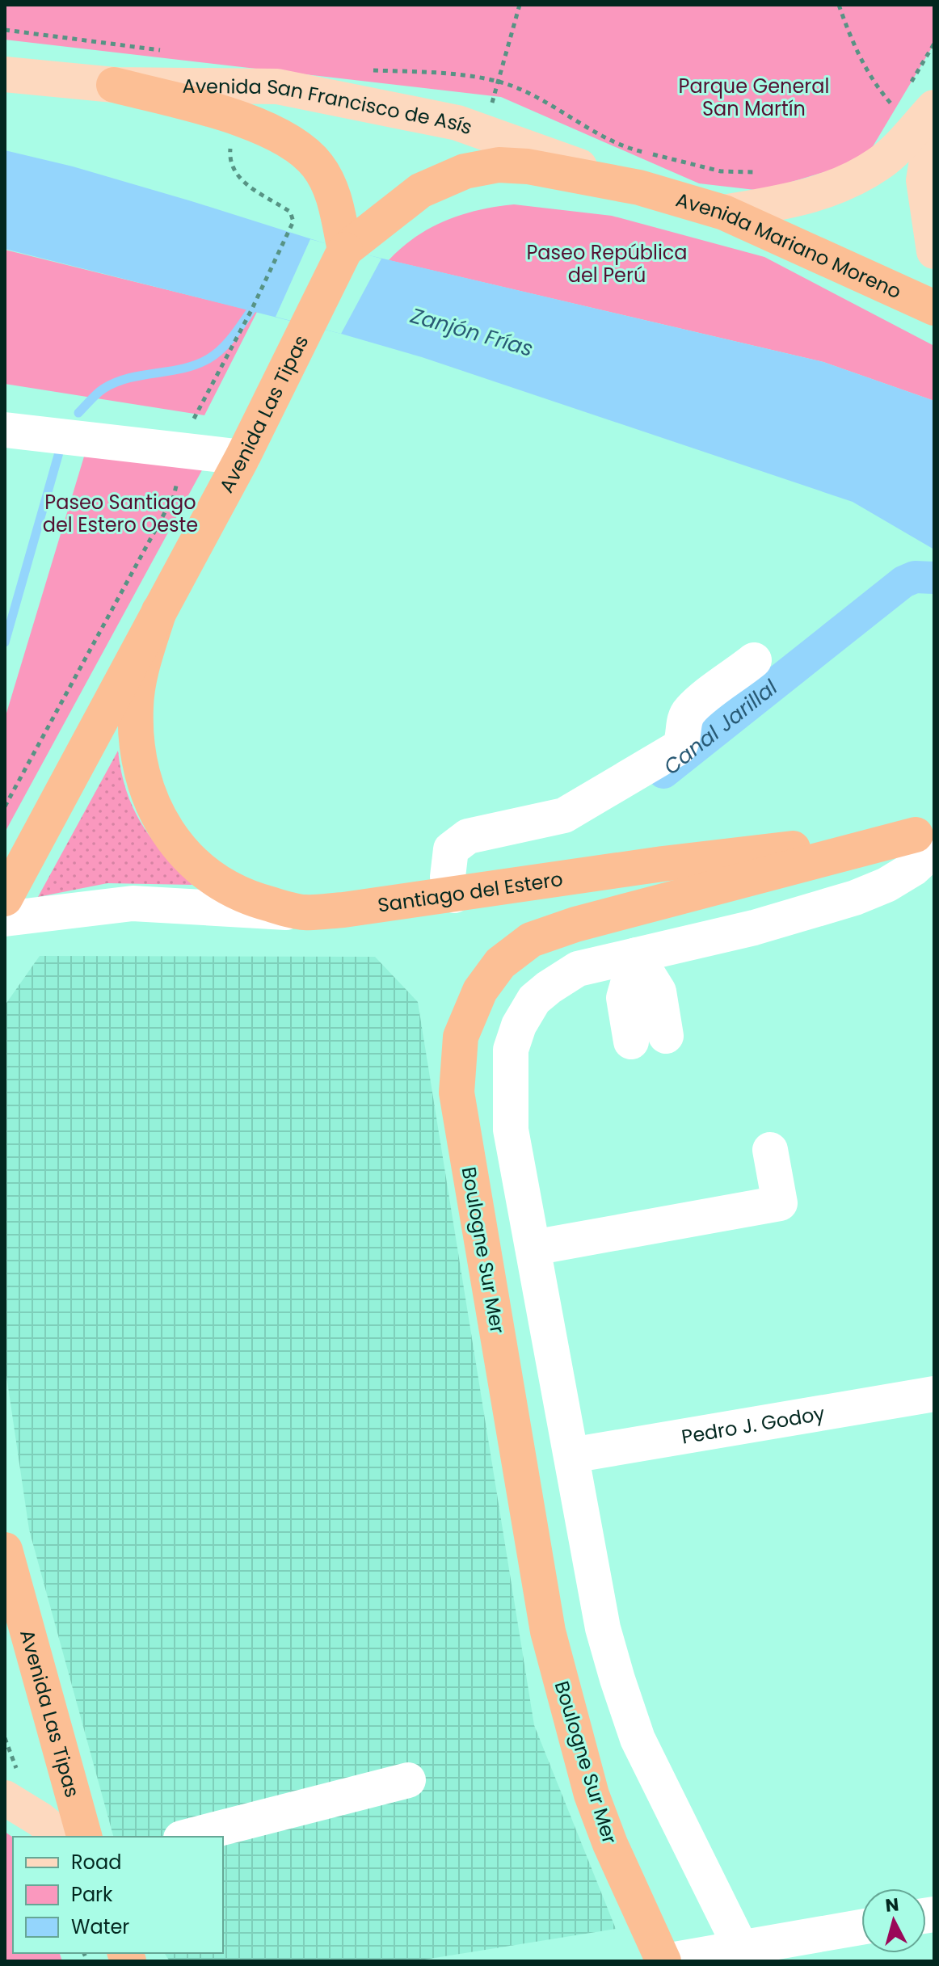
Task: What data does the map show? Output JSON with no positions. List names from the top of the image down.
{
  "streets": {
    "highway": [
      "Avenida Mariano Moreno",
      "Avenida Las Tipas",
      "Santiago del Estero",
      "Boulogne Sur Mer"
    ],
    "main road": ["Avenida San Francisco de Asís"],
    "street": ["Pedro J. Godoy"]
  },
  "crossings": [
    ["Avenida San Francisco de Asís", "Avenida Mariano Moreno"],
    ["Avenida Mariano Moreno", "Avenida Las Tipas"],
    ["Avenida Las Tipas", "Santiago del Estero"],
    ["Santiago del Estero", "Boulogne Sur Mer"]
  ],
  "water": ["Zanjón Frías", "Canal Jarillal"],
  "parks": ["Parque General San Martín", "Paseo República del Perú", "Paseo Santiago del Estero Oeste"],
  "legend": ["Road", "Park", "Water"],
  "north": "top"
}
